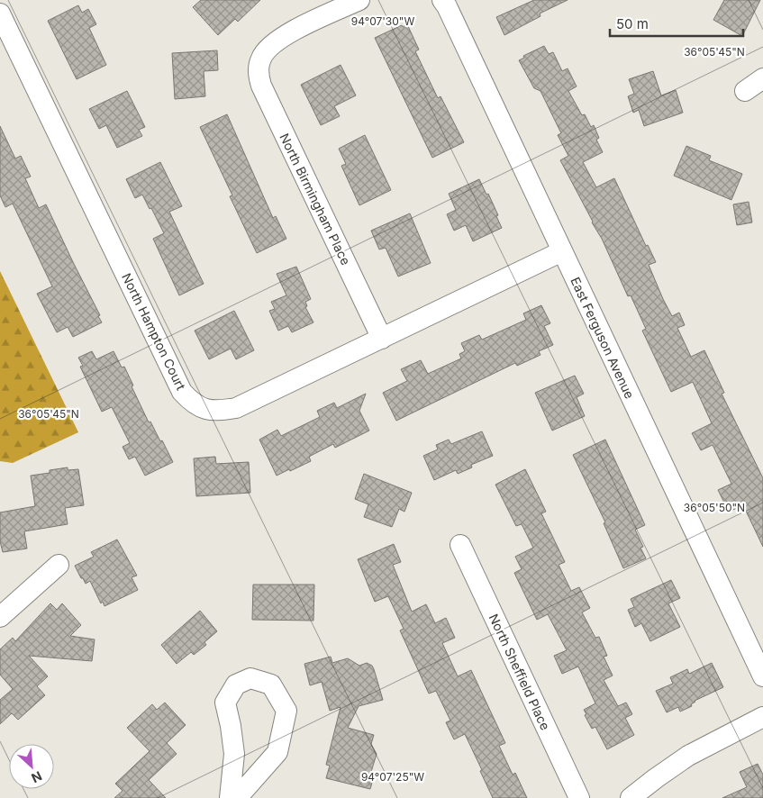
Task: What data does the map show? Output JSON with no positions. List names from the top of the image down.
{
  "streets": {
    "street": [
      "North Birmingham Place",
      "North Hampton Court",
      "East Ferguson Avenue",
      "North Sheffield Place"
    ]
  },
  "crossings": [
    ["North Birmingham Place", "North Hampton Court"],
    ["North Hampton Court", "East Ferguson Avenue"]
  ],
  "scale_bar": "50 m",
  "north": "bottom right",
  "coordinates": [
    "94°07'30\"W",
    "36°05'45\"N",
    "36°05'50\"N",
    "94°07'25\"W"
  ]
}
